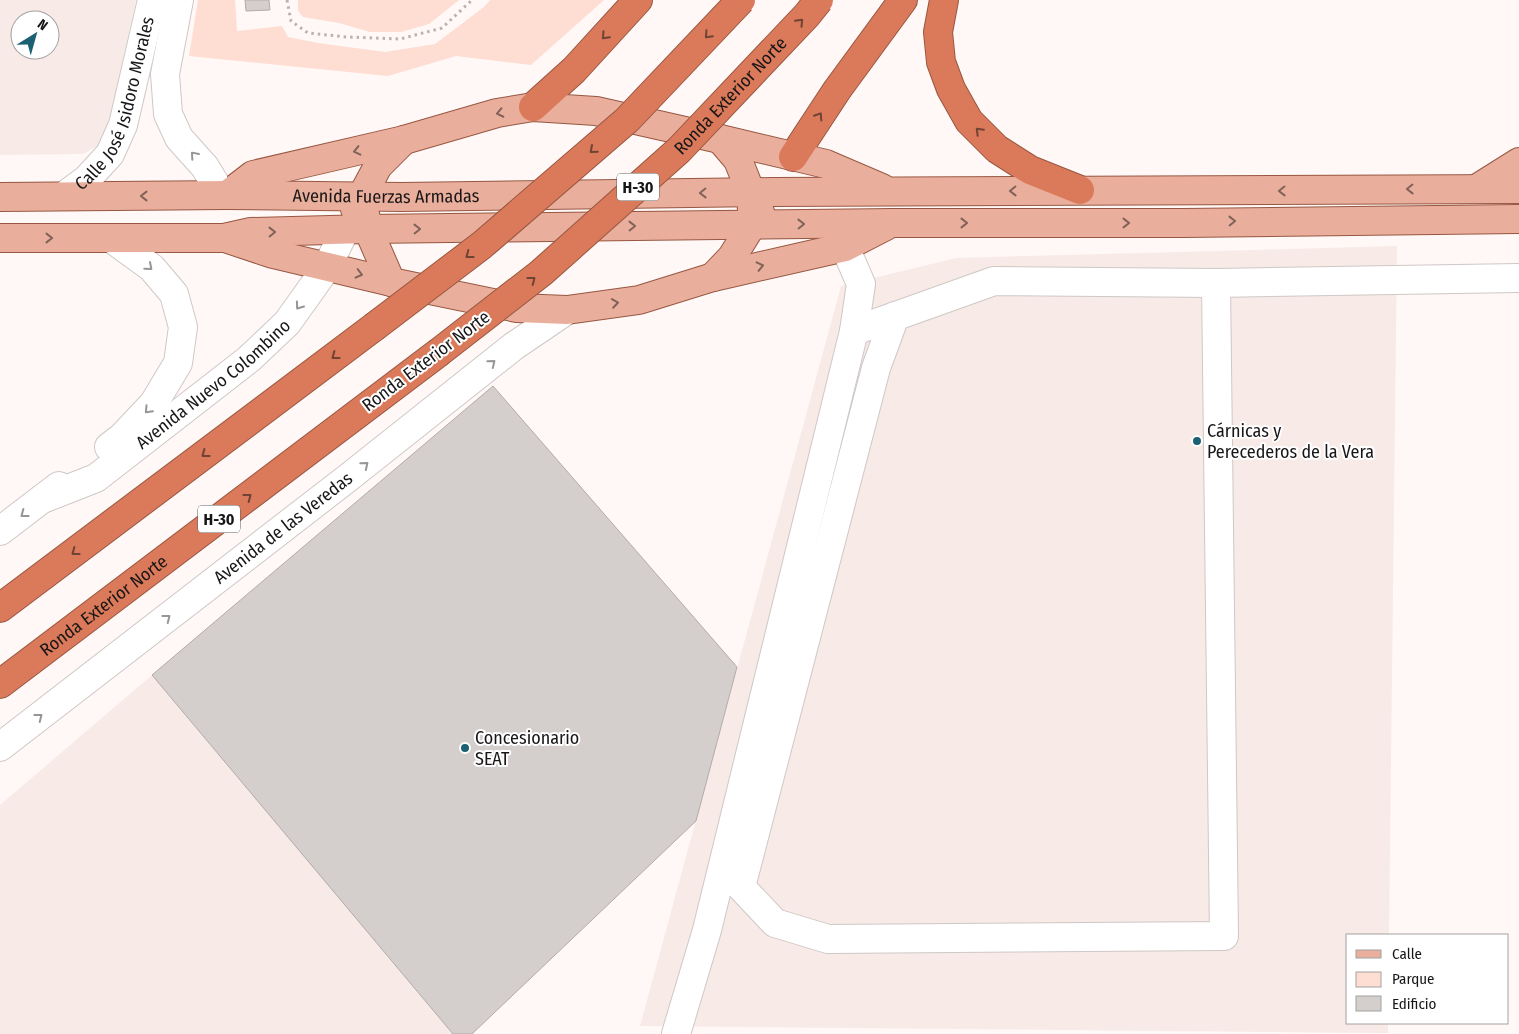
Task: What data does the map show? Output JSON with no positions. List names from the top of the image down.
{
  "streets": {
    "highway": ["Ronda Exterior Norte", "H-30"],
    "main road": ["Avenida Fuerzas Armadas"],
    "street": ["Calle José Isidoro Morales", "Avenida Nuevo Colombino", "Avenida de las Veredas"]
  },
  "crossings": [
    ["Calle José Isidoro Morales", "Avenida Fuerzas Armadas"],
    ["Avenida Fuerzas Armadas", "Avenida Nuevo Colombino"]
  ],
  "one_way": ["Calle José Isidoro Morales", "Avenida Nuevo Colombino", "Avenida de las Veredas"],
  "places": ["Cárnicas y Perecederos de la Vera", "Concesionario SEAT"],
  "legend": ["Calle", "Parque", "Edificio"],
  "north": "top right"
}
